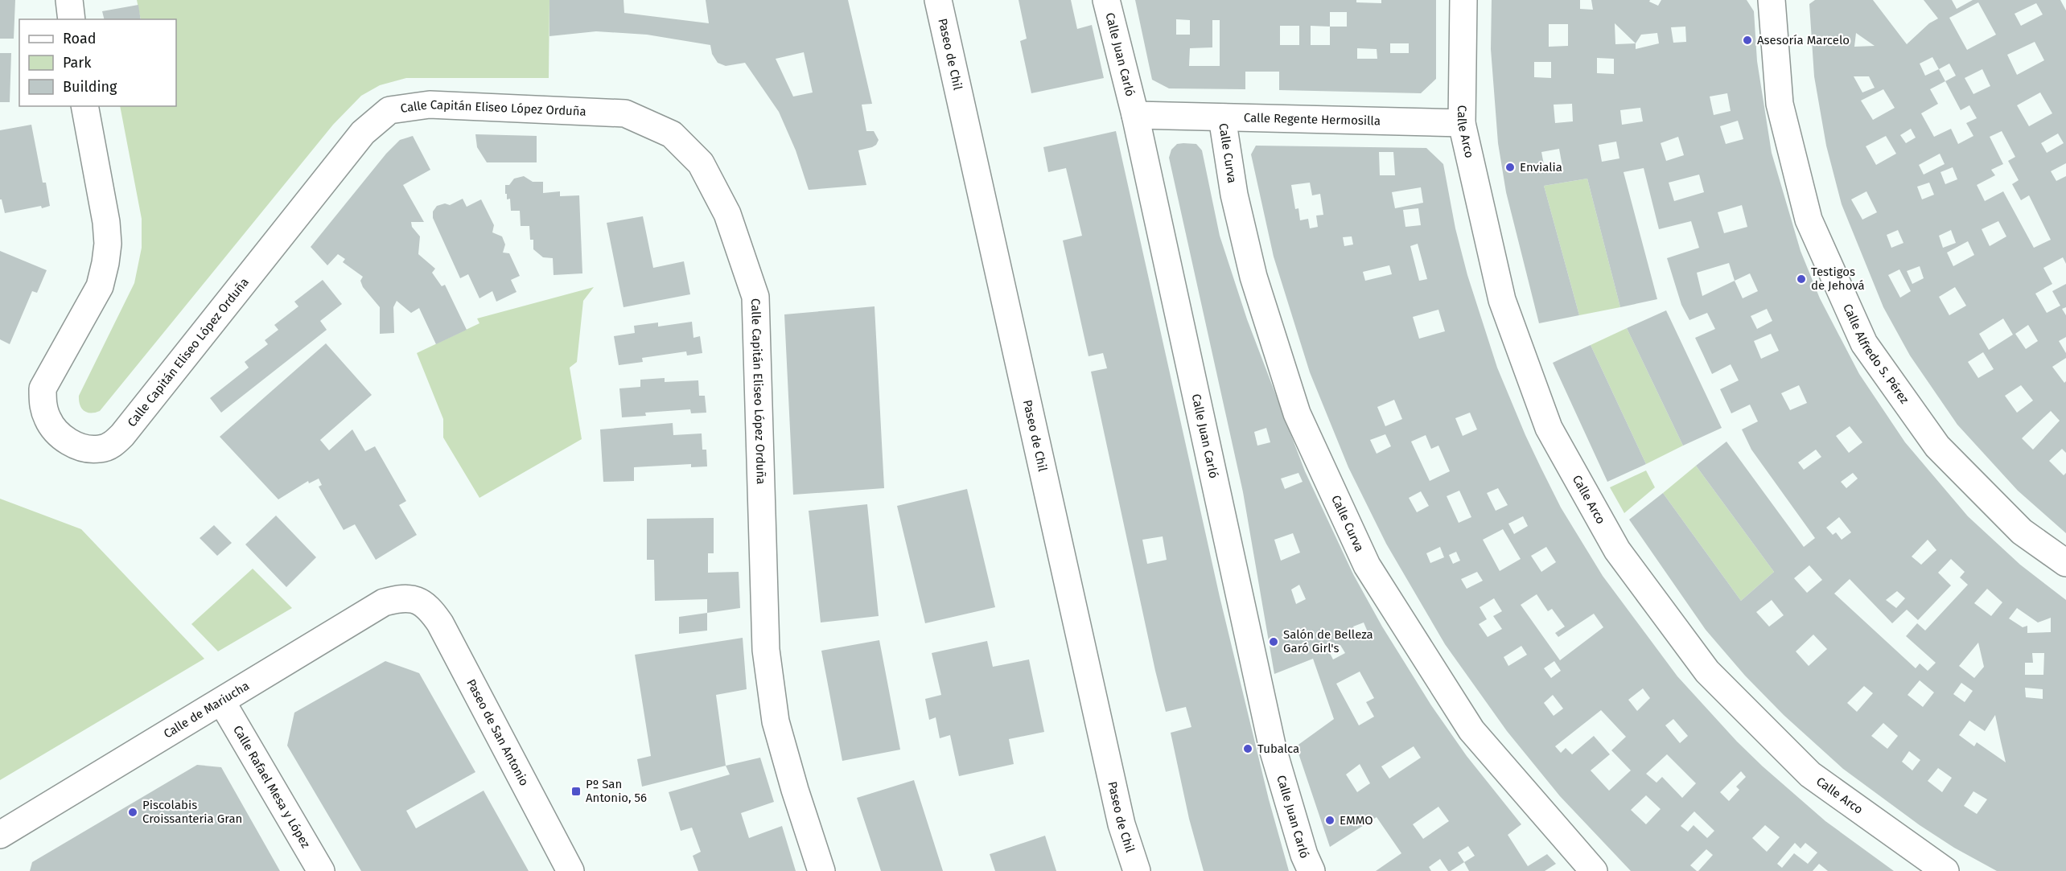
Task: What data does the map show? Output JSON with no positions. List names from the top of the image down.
{
  "streets": {
    "street": [
      "Paseo de Chil",
      "Calle Juan Carló",
      "Calle Capitán Eliseo López Orduña",
      "Calle Regente Hermosilla",
      "Calle Arco",
      "Calle Curva",
      "Calle Alfredo S. Pérez",
      "Calle de Mariucha",
      "Paseo de San Antonio",
      "Calle Rafael Mesa y López"
    ]
  },
  "crossings": [
    ["Calle Juan Carló", "Calle Regente Hermosilla"],
    ["Calle Regente Hermosilla", "Calle Arco"],
    ["Calle Regente Hermosilla", "Calle Curva"],
    ["Calle de Mariucha", "Paseo de San Antonio"],
    ["Calle de Mariucha", "Calle Rafael Mesa y López"]
  ],
  "places": {
    "other": [
      "Asesoría Marcelo",
      "Envialia",
      "Testigos de Jehová",
      "Salón de Belleza Garó Girl's",
      "Tubalca",
      "Piscolabis Croissanteria Gran",
      "EMMO"
    ],
    "transit": ["Pº San Antonio, 56"]
  },
  "legend": ["Road", "Park", "Building"]
}
